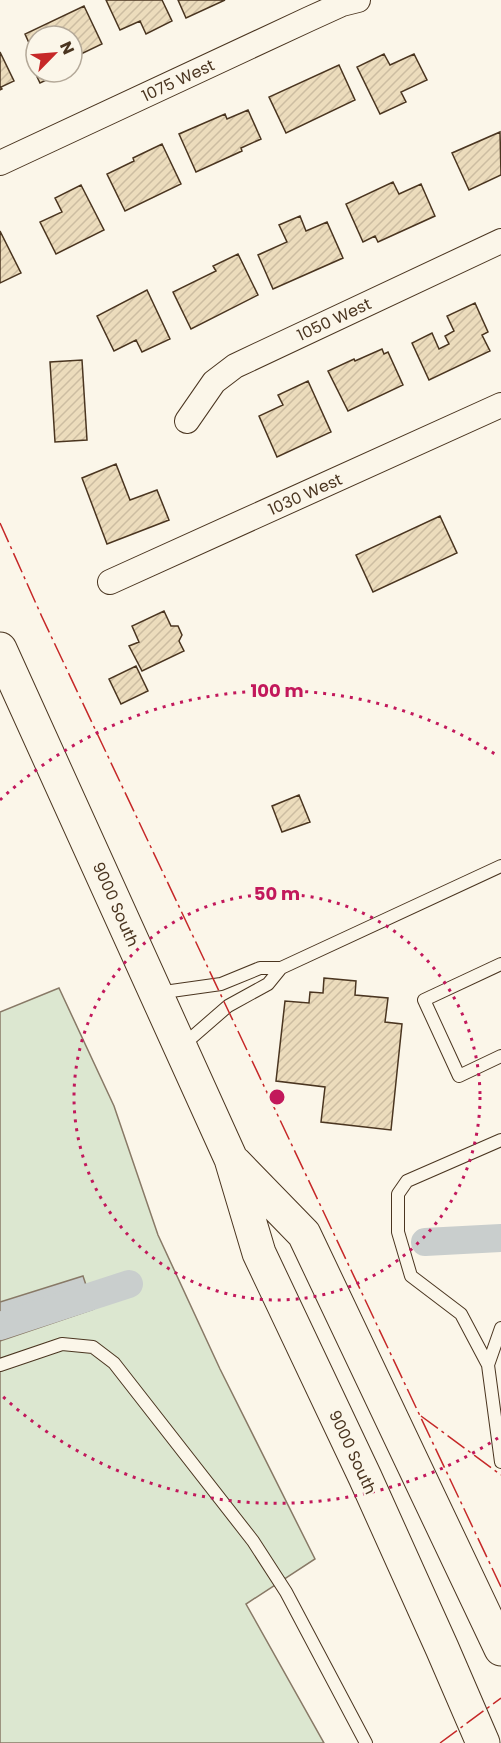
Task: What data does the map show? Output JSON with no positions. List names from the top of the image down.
{
  "streets": {
    "main road": ["9000 South"],
    "street": ["1075 West", "1050 West", "1030 West"]
  },
  "north": "top right",
  "rings": ["100 m", "50 m"]
}
